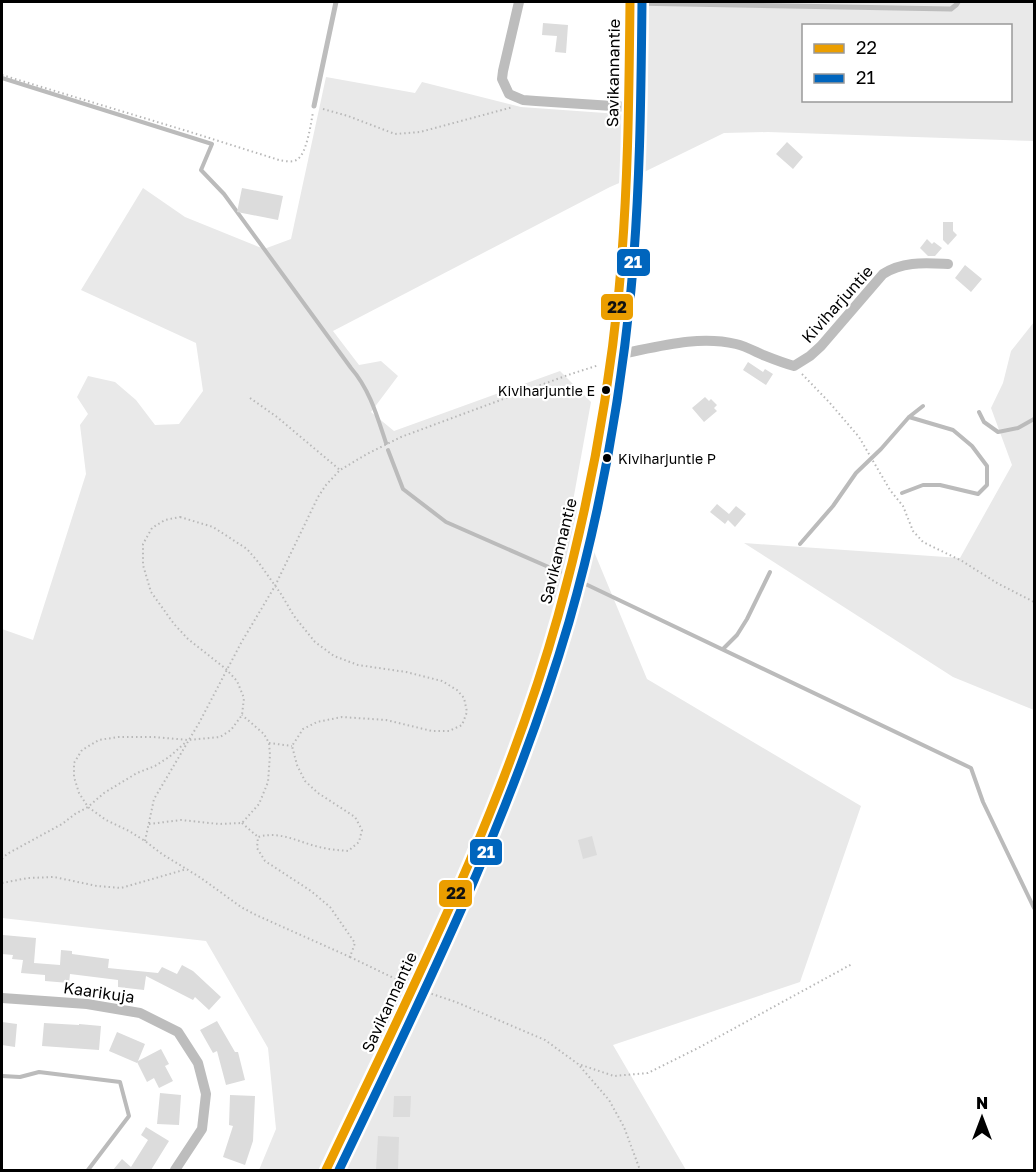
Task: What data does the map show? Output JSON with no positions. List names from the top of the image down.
{
  "streets": {
    "street": ["Savikannantie", "Kiviharjuntie", "Kaarikuja"]
  },
  "places": ["Kiviharjuntie E", "Kiviharjuntie P"],
  "lines": ["transit line 22", "transit line 21"],
  "legend": ["22", "21"],
  "north": "top"
}
